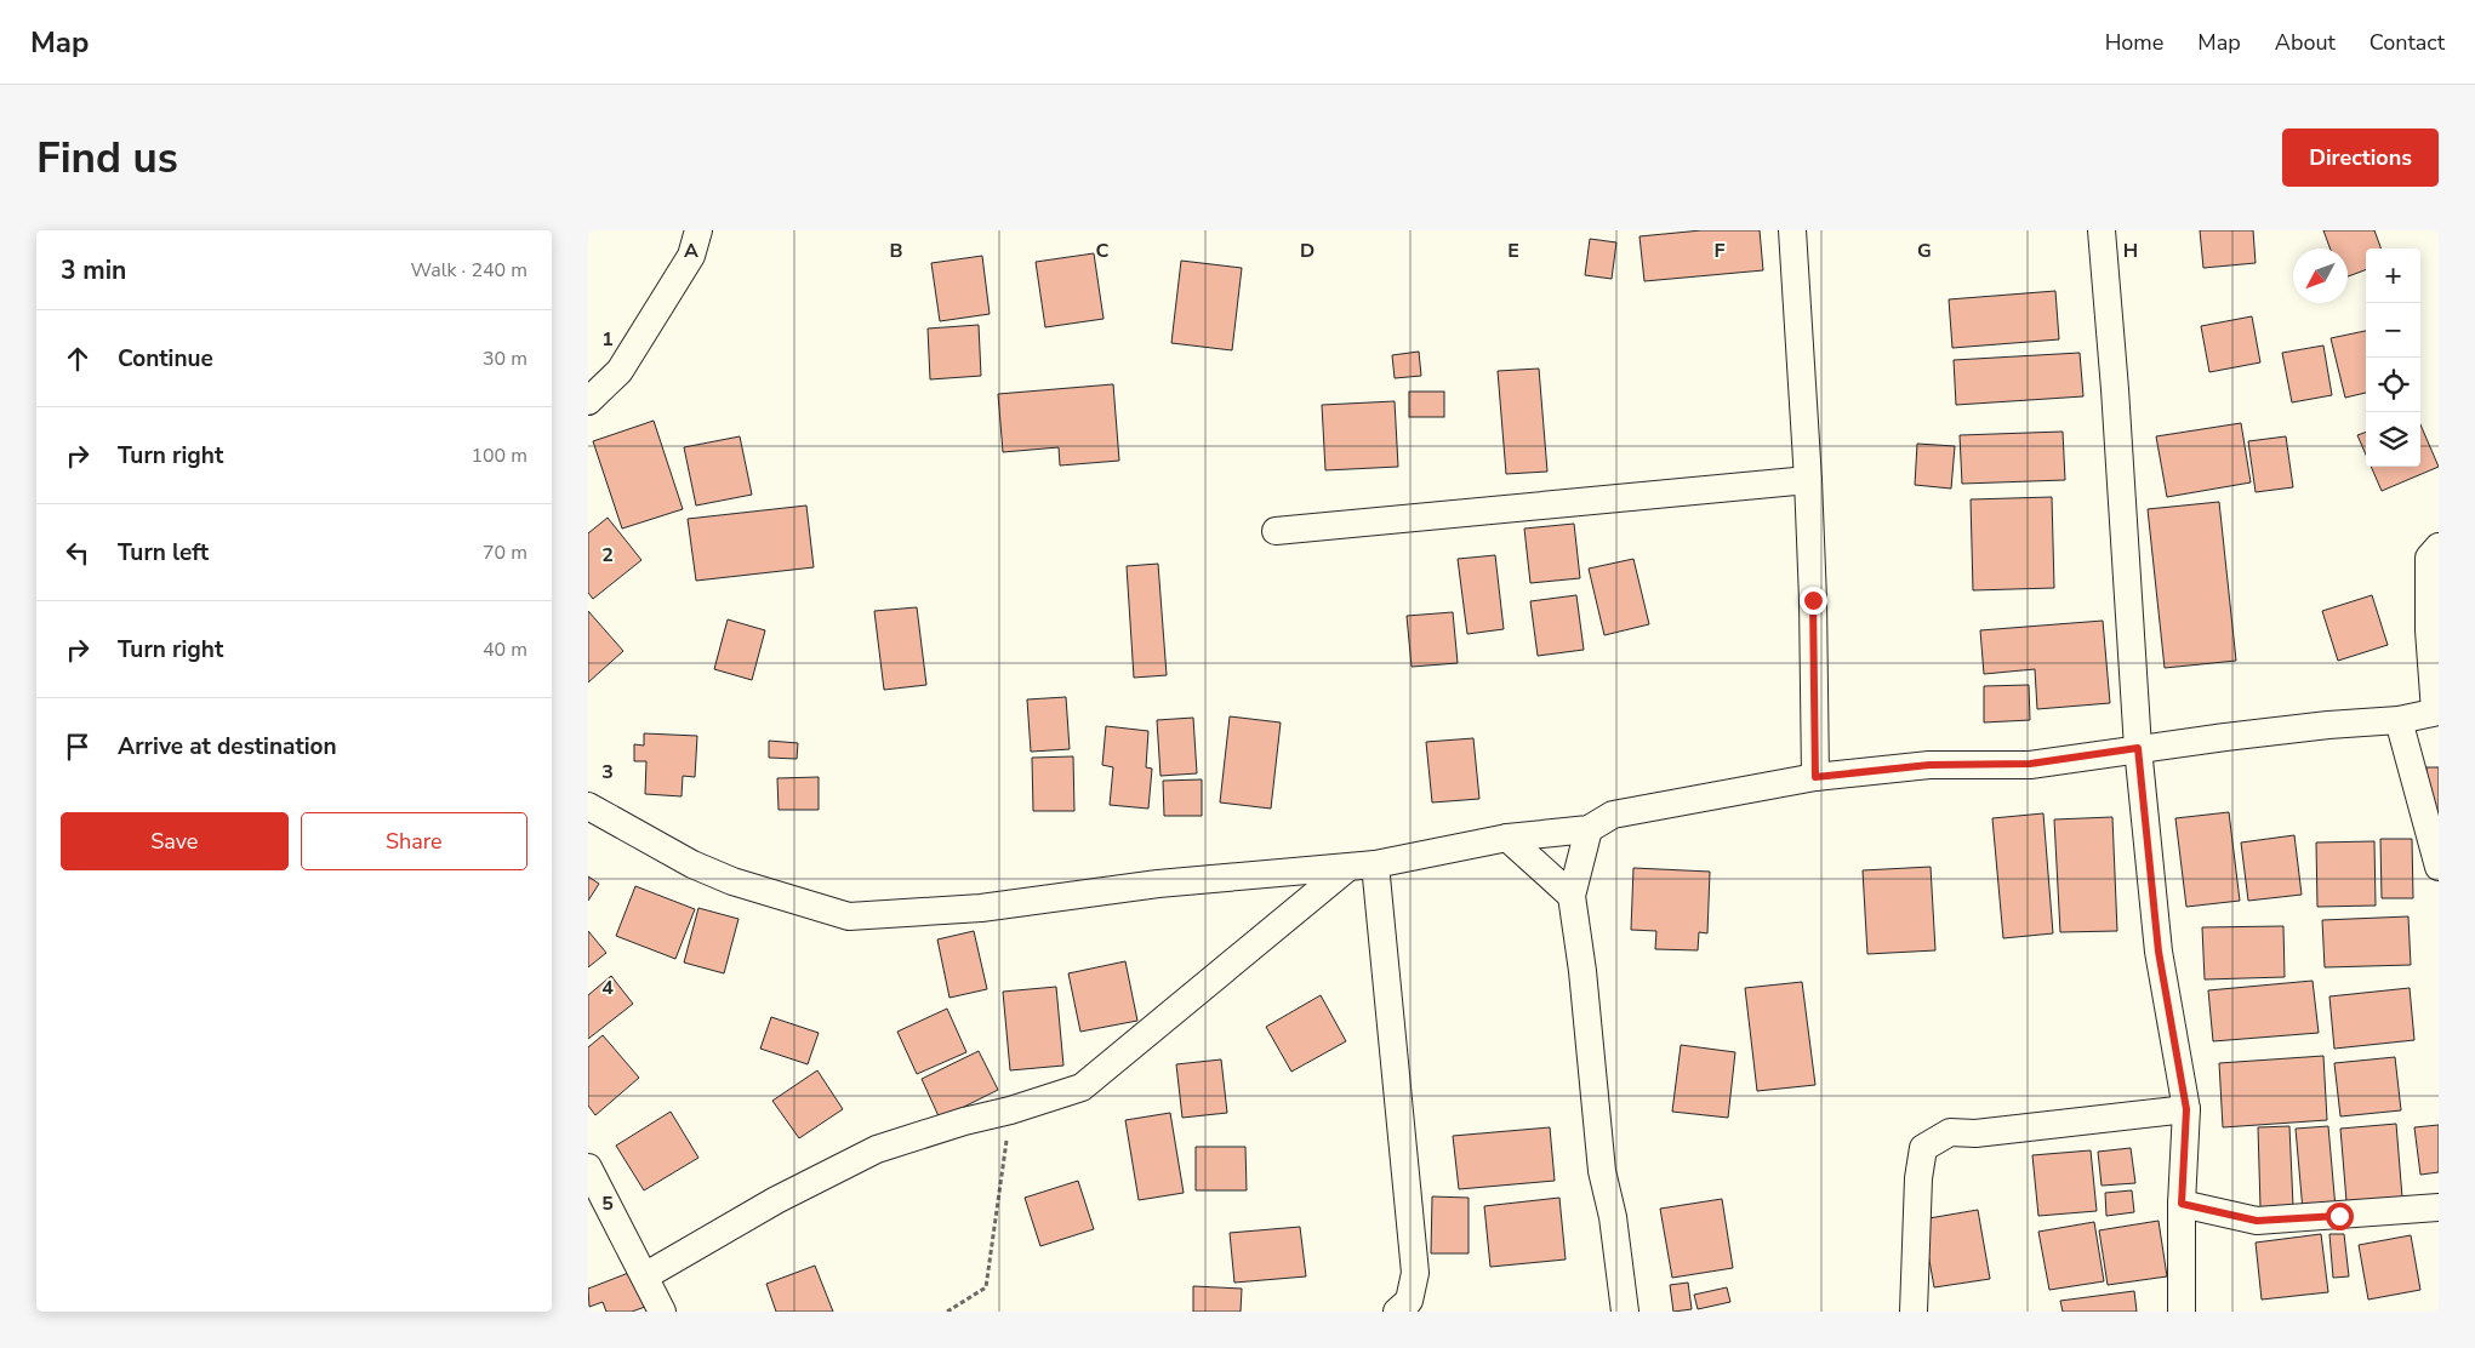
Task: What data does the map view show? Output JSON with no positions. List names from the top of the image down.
{
  "north": "bottom left",
  "page": {
    "header": "Map",
    "nav": [
      "Home",
      "Map",
      "About",
      "Contact"
    ],
    "buttons": [
      "Directions",
      ["Save", "Share"]
    ],
    "title": "Find us",
    "heading": ["3 min", "Walk · 240 m"],
    "map_buttons": ["+", "−"],
    "list": [
      ["Continue", "30 m"],
      ["Turn right", "100 m"],
      ["Turn left", "70 m"],
      ["Turn right", "40 m"],
      "Arrive at destination"
    ]
  },
  "grid": {
    "columns": [
      "A",
      "B",
      "C",
      "D",
      "E",
      "F",
      "G",
      "H"
    ],
    "rows": [
      "1",
      "2",
      "3",
      "4",
      "5"
    ]
  }
}
